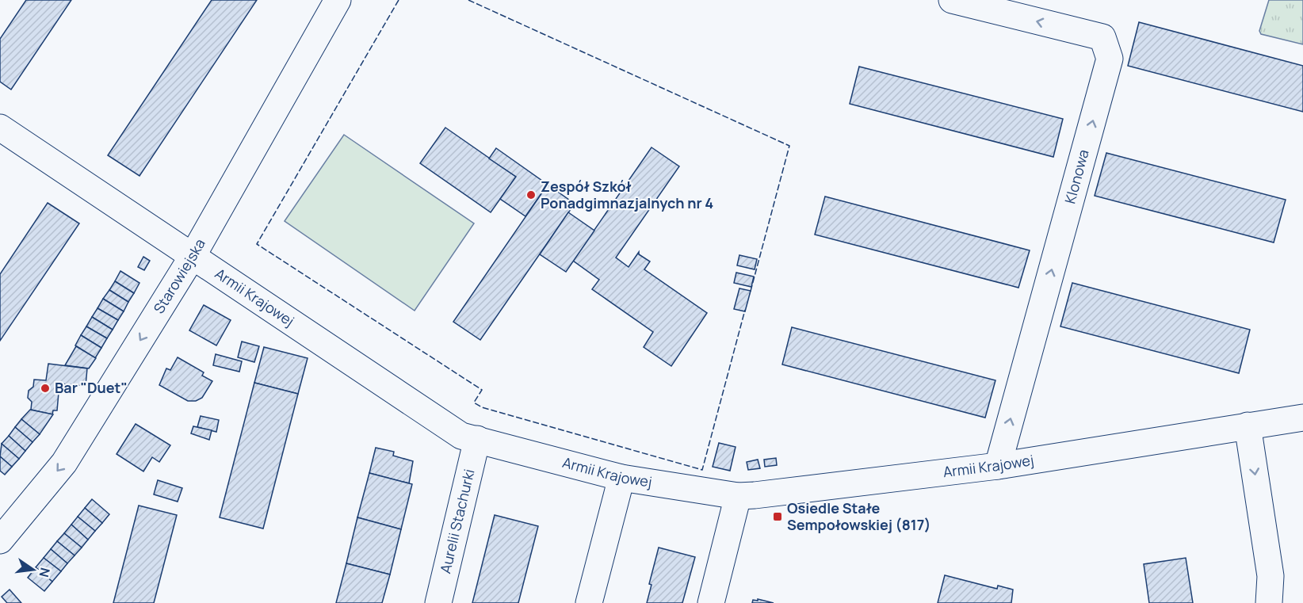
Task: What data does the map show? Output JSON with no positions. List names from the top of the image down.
{
  "streets": {
    "street": [
      "Klonowa",
      "Starowiejska",
      "Armii Krajowej",
      "Aurelii Stachurki"
    ]
  },
  "crossings": [
    ["Klonowa", "Armii Krajowej"],
    ["Starowiejska", "Armii Krajowej"],
    ["Armii Krajowej", "Aurelii Stachurki"]
  ],
  "one_way": ["Starowiejska"],
  "places": {
    "other": ["Zespół Szkół Ponadgimnazjalnych nr 4", "Bar \"Duet\""],
    "transit": ["Osiedle Stałe Sempołowskiej (817)"]
  },
  "north": "right"
}
